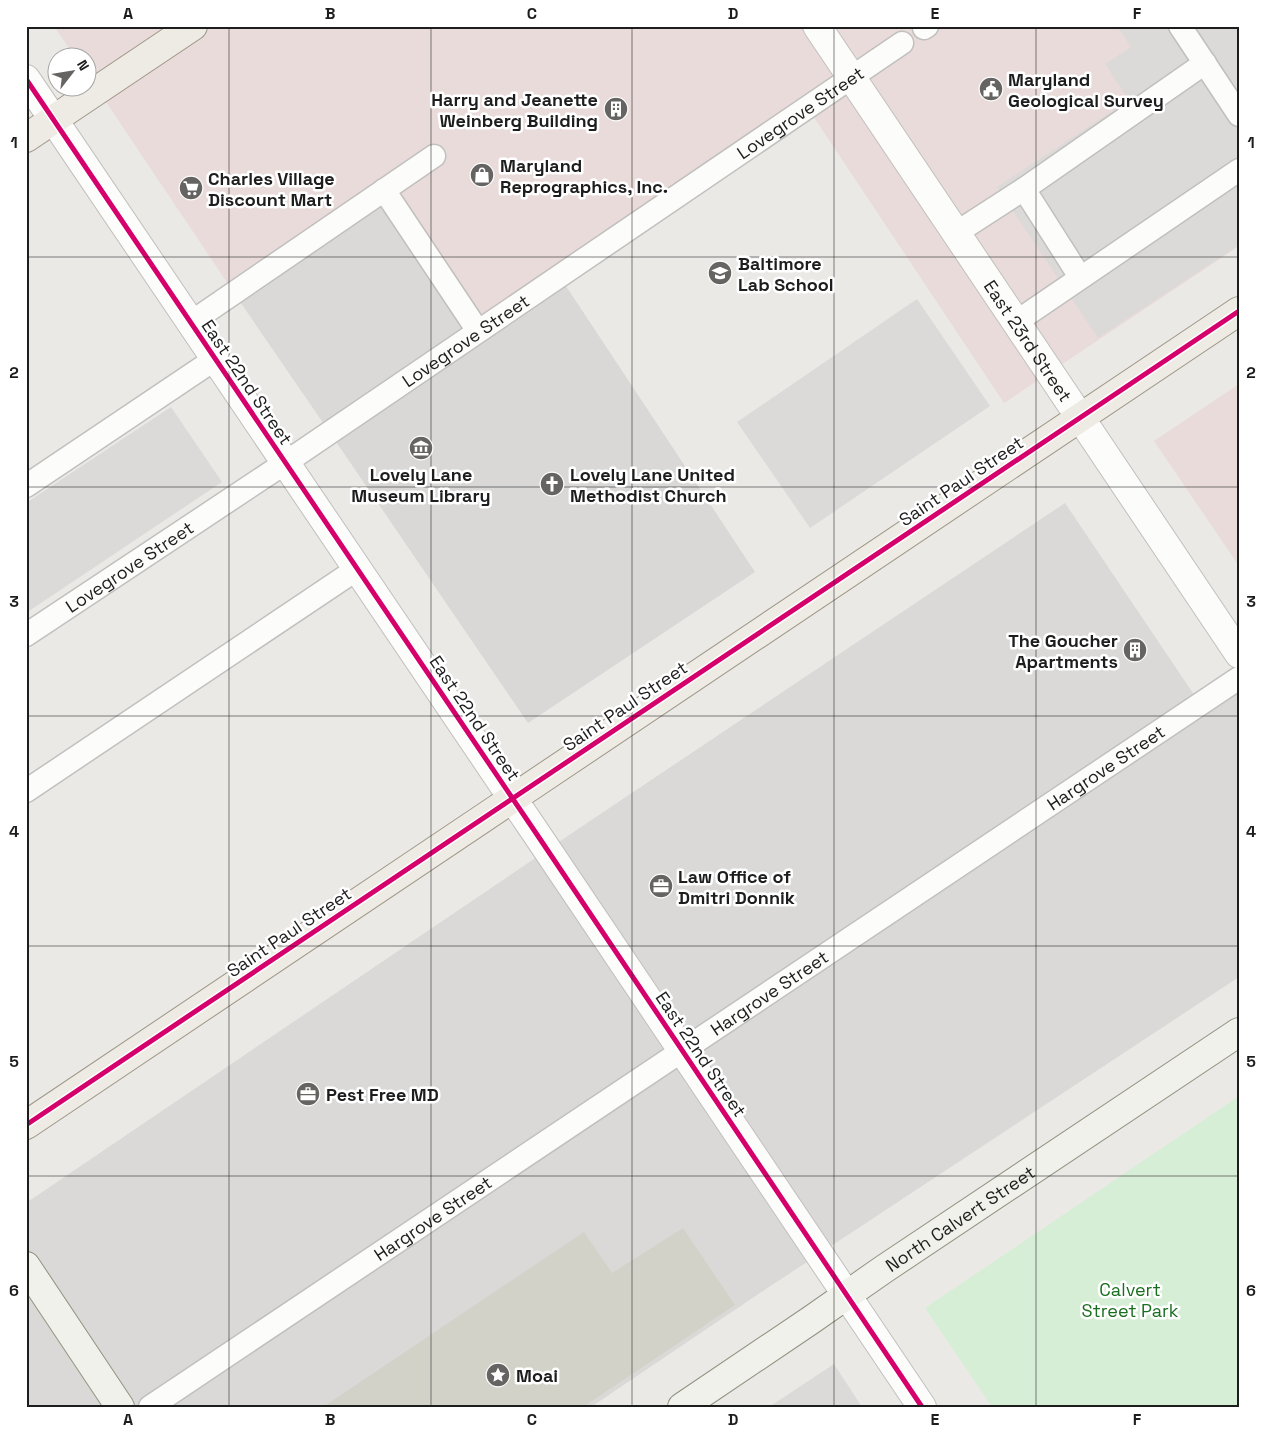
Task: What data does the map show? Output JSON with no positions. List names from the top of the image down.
{
  "streets": {
    "main road": ["Saint Paul Street", "North Calvert Street"],
    "street": ["East 23rd Street", "East 22nd Street"],
    "lane": ["Lovegrove Street", "Hargrove Street"]
  },
  "crossings": [
    ["Lovegrove Street", "East 23rd Street"],
    ["Lovegrove Street", "East 22nd Street"],
    ["East 23rd Street", "Saint Paul Street"],
    ["East 22nd Street", "Saint Paul Street"],
    ["East 22nd Street", "Hargrove Street"],
    ["East 22nd Street", "North Calvert Street"]
  ],
  "parks": ["Calvert Street Park"],
  "places": {
    "public building": ["Maryland Geological Survey"],
    "building": ["Harry and Jeanette Weinberg Building", "The Goucher Apartments"],
    "shop": ["Maryland Reprographics, Inc."],
    "supermarket": ["Charles Village Discount Mart"],
    "school or university": ["Baltimore Lab School"],
    "museum": ["Lovely Lane Museum Library"],
    "church": ["Lovely Lane United Methodist Church"],
    "office": ["Law Office of Dmitri Donnik", "Pest Free MD"],
    "place": ["Moai"]
  },
  "north": "top right",
  "grid": {
    "columns": [
      "A",
      "B",
      "C",
      "D",
      "E",
      "F"
    ],
    "rows": [
      "1",
      "2",
      "3",
      "4",
      "5",
      "6"
    ]
  }
}
